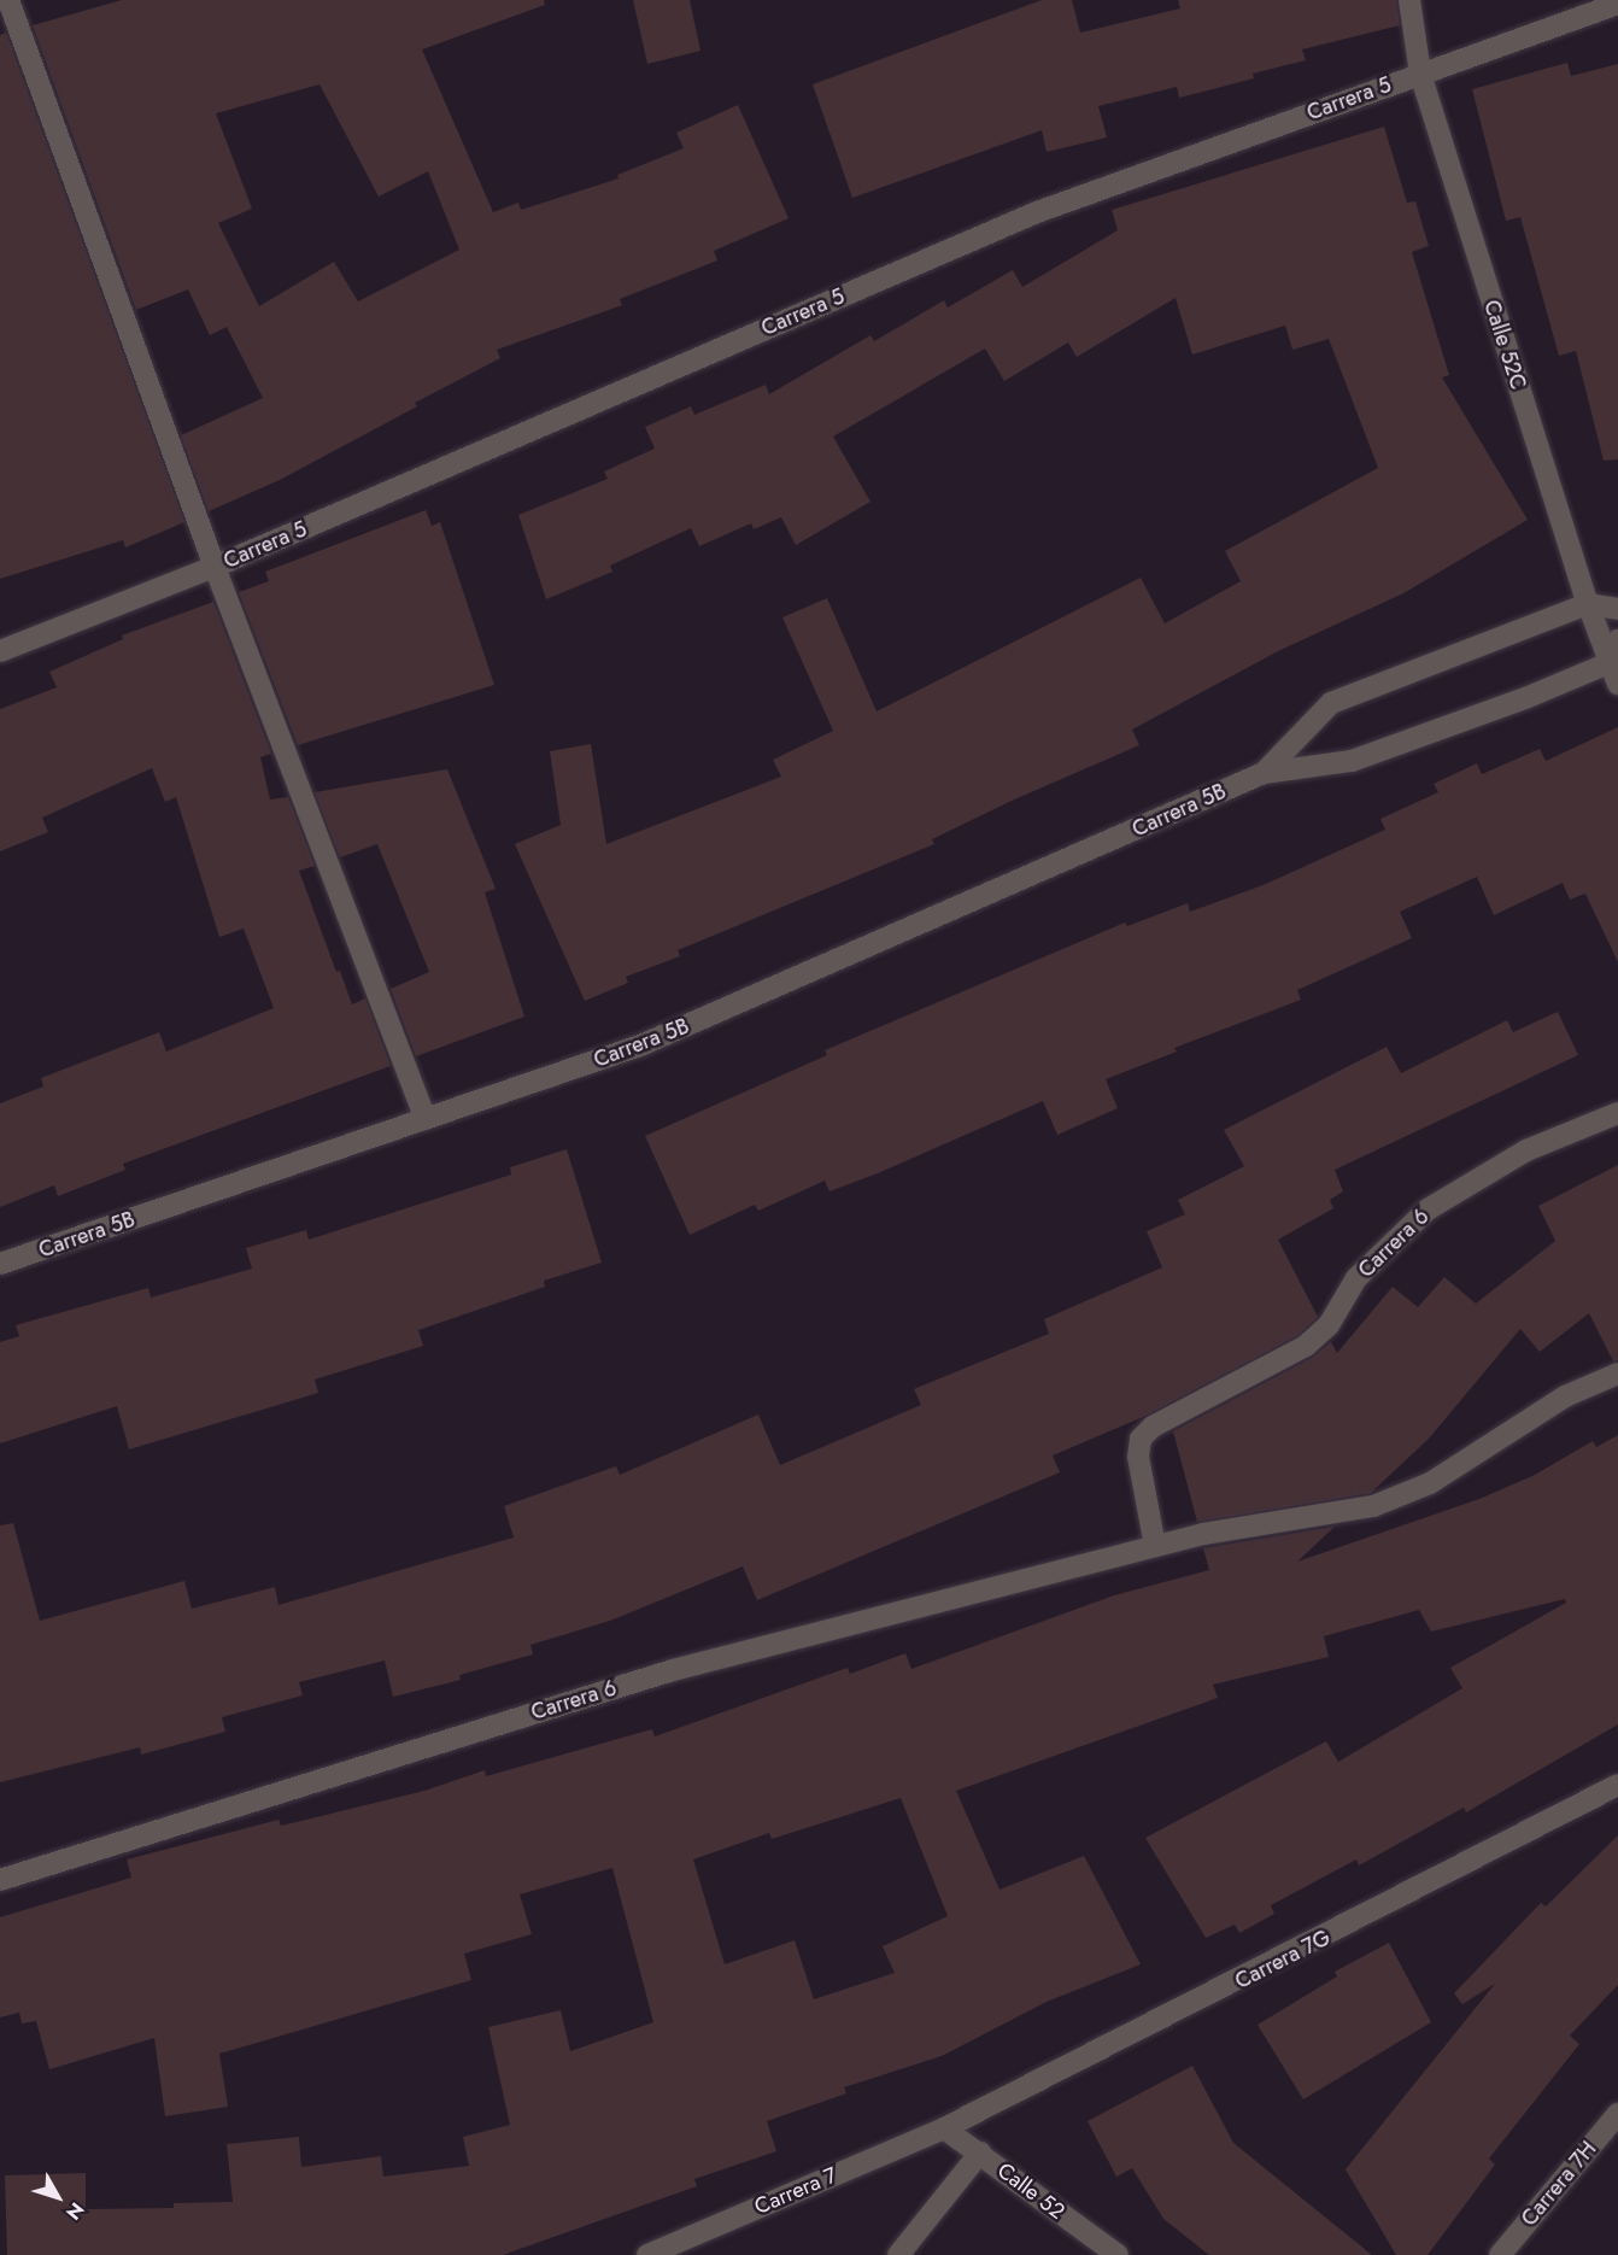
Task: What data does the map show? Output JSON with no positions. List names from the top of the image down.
{
  "streets": {
    "street": [
      "Carrera 5",
      "Calle 52C",
      "Carrera 5B",
      "Carrera 6",
      "Carrera 7G",
      "Carrera 7H",
      "Carrera 7",
      "Calle 52"
    ]
  },
  "crossings": [
    ["Carrera 5", "Calle 52C"],
    ["Calle 52C", "Carrera 5B"],
    ["Carrera 7G", "Carrera 7"],
    ["Carrera 7G", "Calle 52"],
    ["Carrera 7", "Calle 52"]
  ],
  "north": "bottom right"
}
